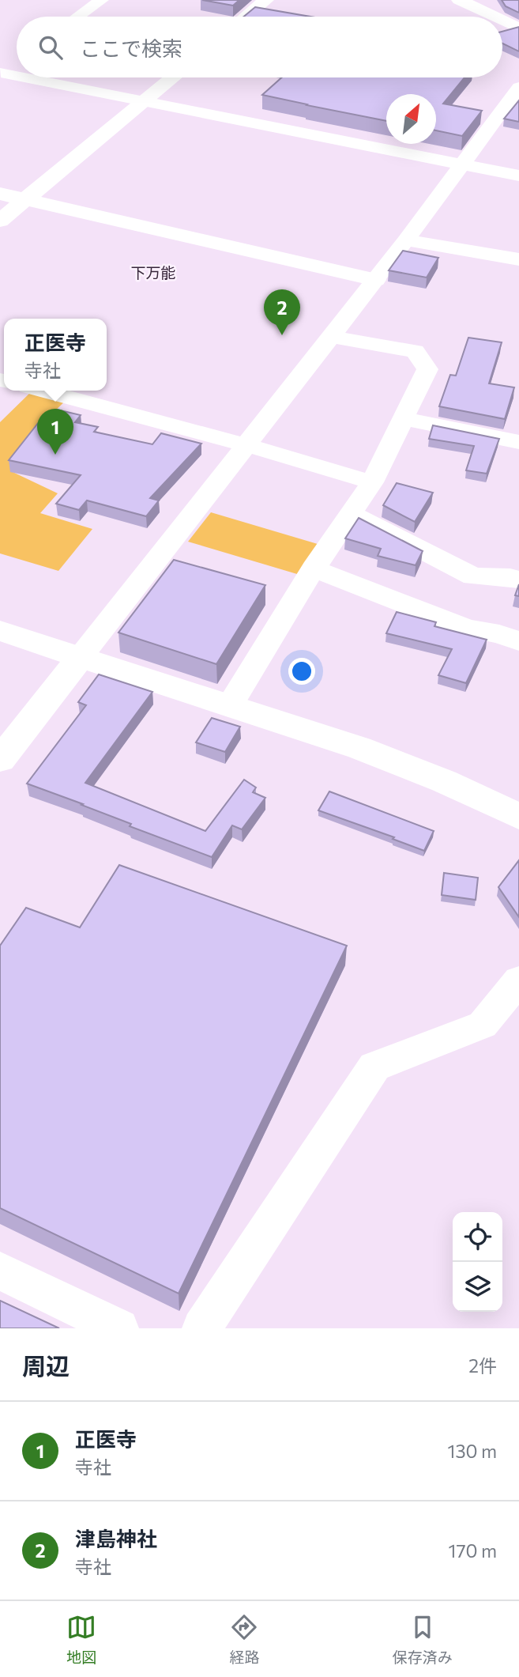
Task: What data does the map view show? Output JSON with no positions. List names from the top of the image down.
{
  "districts": ["下万能"],
  "north": "top right",
  "page": {
    "search": "ここで検索",
    "pins": ["2", "1"],
    "popup": ["正医寺", "寺社"],
    "heading": ["周辺", "2件"],
    "list": [
      {
        "mark": "1",
        "name": "正医寺",
        "note": "寺社",
        "value": "130 m"
      },
      {
        "mark": "2",
        "name": "津島神社",
        "note": "寺社",
        "value": "170 m"
      }
    ],
    "nav": ["地図", "経路", "保存済み"]
  }
}
